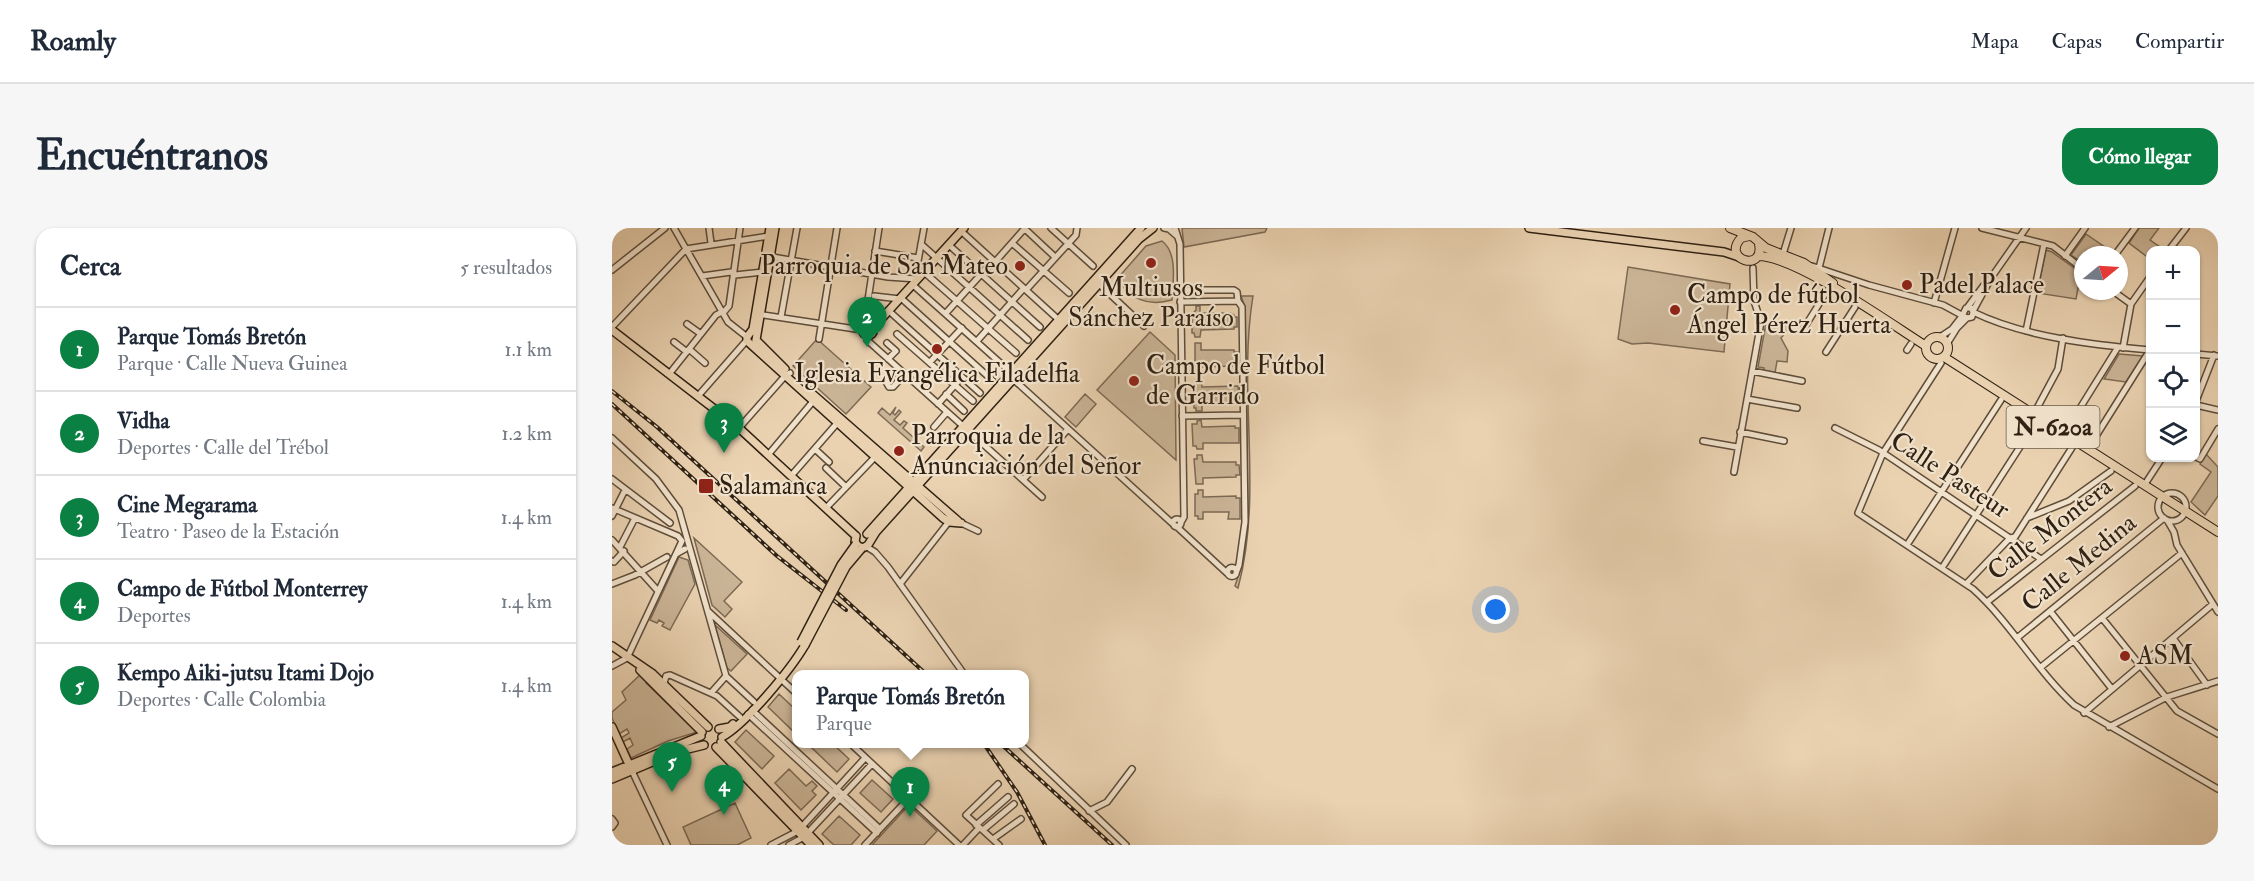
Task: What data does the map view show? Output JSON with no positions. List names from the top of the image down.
{
  "streets": {
    "highway": ["N-620a"],
    "street": ["Calle Pasteur", "Calle Montera", "Calle Medina"]
  },
  "crossings": [
    ["Calle Pasteur", "Calle Montera"]
  ],
  "places": {
    "other": [
      "Multiusos Sánchez Paraíso",
      "Parroquia de San Mateo",
      "Padel Palace",
      "Campo de fútbol Ángel Pérez Huerta",
      "Iglesia Evangélica Filadelfia",
      "Campo de Fútbol de Garrido",
      "Parroquia de la Anunciación del Señor",
      "ASM"
    ],
    "transit": ["Salamanca"]
  },
  "north": "right",
  "page": {
    "header": "Roamly",
    "nav": ["Mapa", "Capas", "Compartir"],
    "buttons": "Cómo llegar",
    "title": "Encuéntranos",
    "heading": ["Cerca", "5 resultados"],
    "map_buttons": ["+", "−"],
    "pins": [
      "2",
      "3",
      "5",
      "4",
      "1"
    ],
    "list": [
      {
        "mark": "1",
        "name": "Parque Tomás Bretón",
        "note": "Parque · Calle Nueva Guinea",
        "value": "1.1 km"
      },
      {
        "mark": "2",
        "name": "Vidha",
        "note": "Deportes · Calle del Trébol",
        "value": "1.2 km"
      },
      {
        "mark": "3",
        "name": "Cine Megarama",
        "note": "Teatro · Paseo de la Estación",
        "value": "1.4 km"
      },
      {
        "mark": "4",
        "name": "Campo de Fútbol Monterrey",
        "note": "Deportes",
        "value": "1.4 km"
      },
      {
        "mark": "5",
        "name": "Kempo Aiki-jutsu Itami Dojo",
        "note": "Deportes · Calle Colombia",
        "value": "1.4 km"
      }
    ],
    "popup": ["Parque Tomás Bretón", "Parque"]
  }
}
